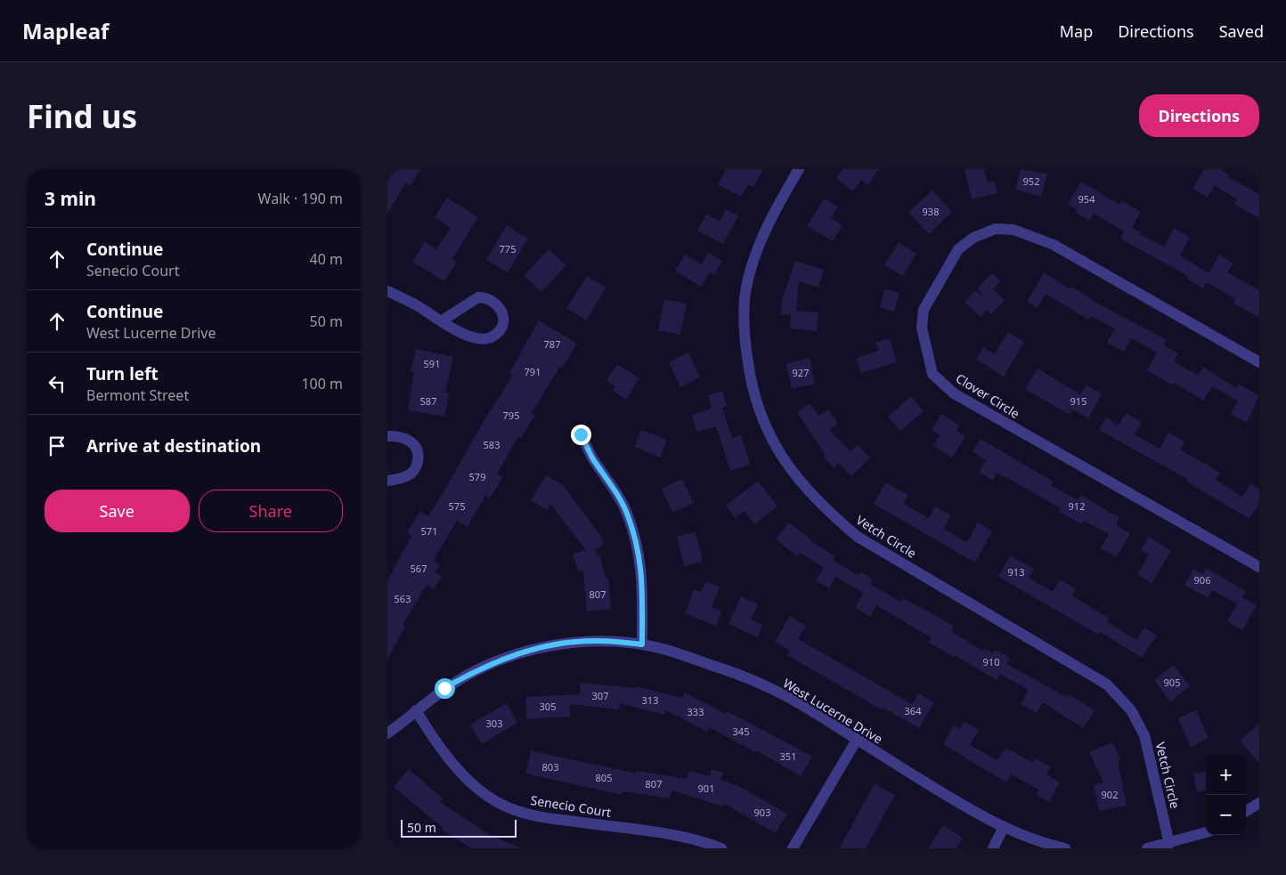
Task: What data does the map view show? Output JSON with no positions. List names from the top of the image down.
{
  "streets": {
    "street": [
      "Clover Circle",
      "Vetch Circle",
      "West Lucerne Drive",
      "Senecio Court"
    ]
  },
  "crossings": [
    ["West Lucerne Drive", "Senecio Court"]
  ],
  "house_numbers": [
    "952",
    "954",
    "938",
    "775",
    "787",
    "591",
    "791",
    "927",
    "587",
    "915",
    "795",
    "583",
    "579",
    "575",
    "912",
    "571",
    "567",
    "913",
    "906",
    "807",
    "563",
    "910",
    "905",
    "307",
    "313",
    "305",
    "364",
    "333",
    "303",
    "345",
    "351",
    "803",
    "805",
    "807",
    "901",
    "902",
    "903"
  ],
  "scale_bar": "50 m",
  "page": {
    "header": "Mapleaf",
    "nav": ["Map", "Directions", "Saved"],
    "buttons": [
      "Directions",
      ["Save", "Share"]
    ],
    "title": "Find us",
    "heading": ["3 min", "Walk · 190 m"],
    "list": [
      ["Continue", "Senecio Court", "40 m"],
      ["Continue", "West Lucerne Drive", "50 m"],
      ["Turn left", "Bermont Street", "100 m"],
      "Arrive at destination"
    ],
    "map_buttons": ["+", "−"],
    "scale": "50 m"
  }
}
